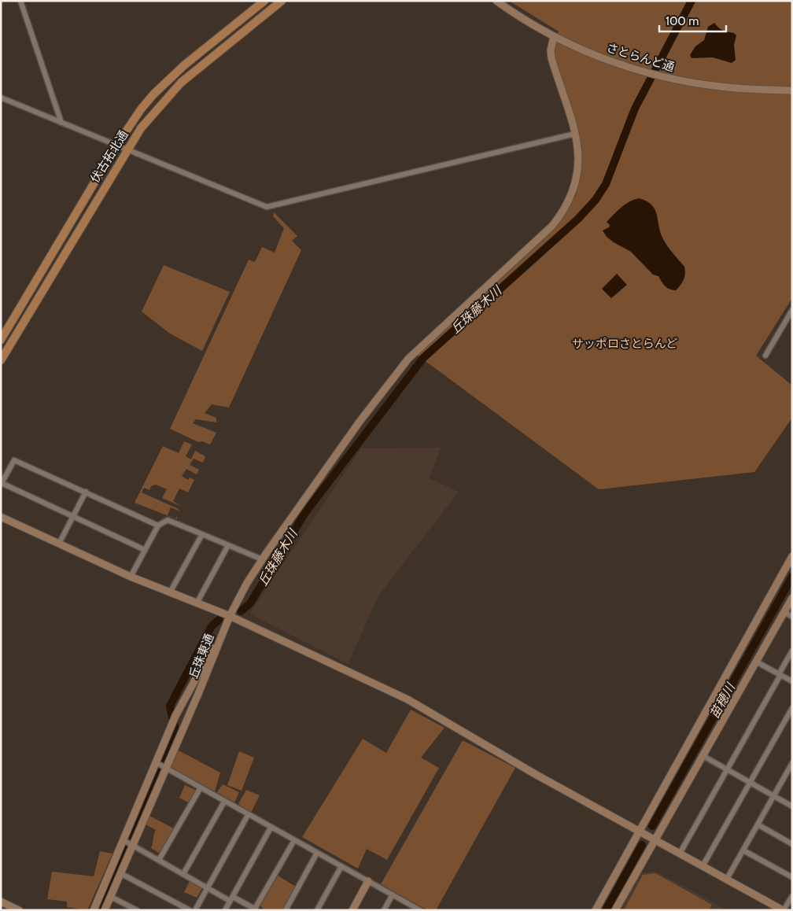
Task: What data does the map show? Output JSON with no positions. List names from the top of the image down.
{
  "streets": {
    "main road": ["伏古拓北通"],
    "street": ["さとらんど通", "丘珠東通"]
  },
  "water": ["丘珠藤木川", "苗穂川"],
  "parks": ["サッポロさとらんど"],
  "scale_bar": "100 m"
}
